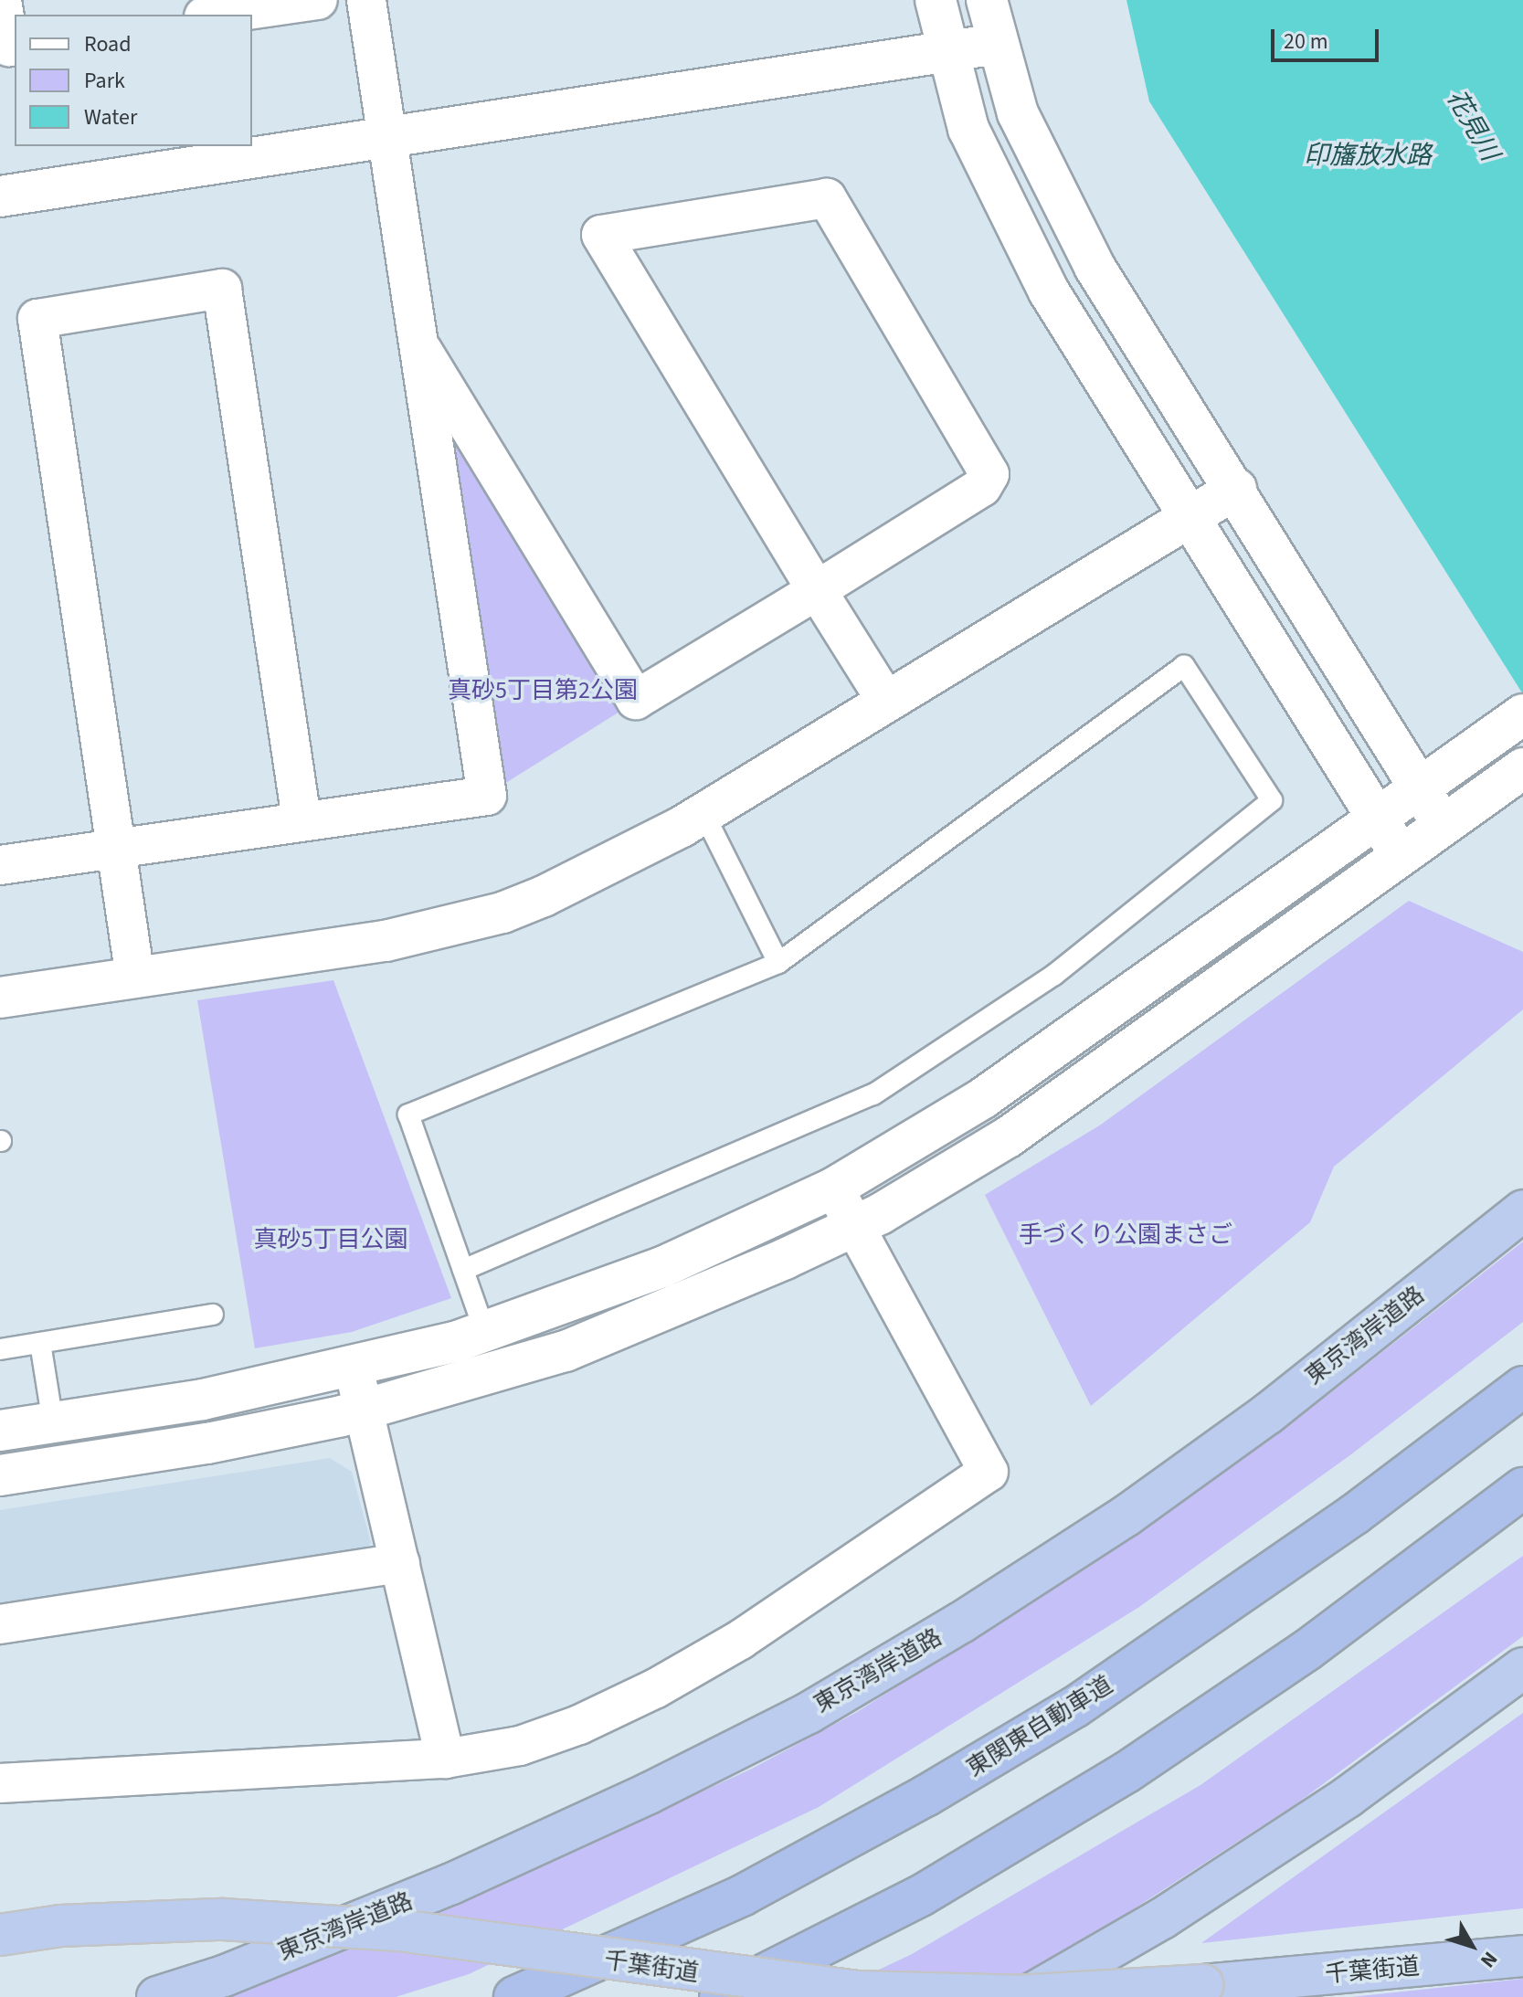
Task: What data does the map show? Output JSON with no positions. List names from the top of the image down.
{
  "streets": {
    "highway": ["東京湾岸道路", "東関東自動車道", "千葉街道"]
  },
  "water": ["花見川", "印旛放水路"],
  "parks": ["真砂5丁目第2公園", "手づくり公園まさご", "真砂5丁目公園"],
  "legend": ["Road", "Park", "Water"],
  "scale_bar": "20 m",
  "north": "bottom right"
}
